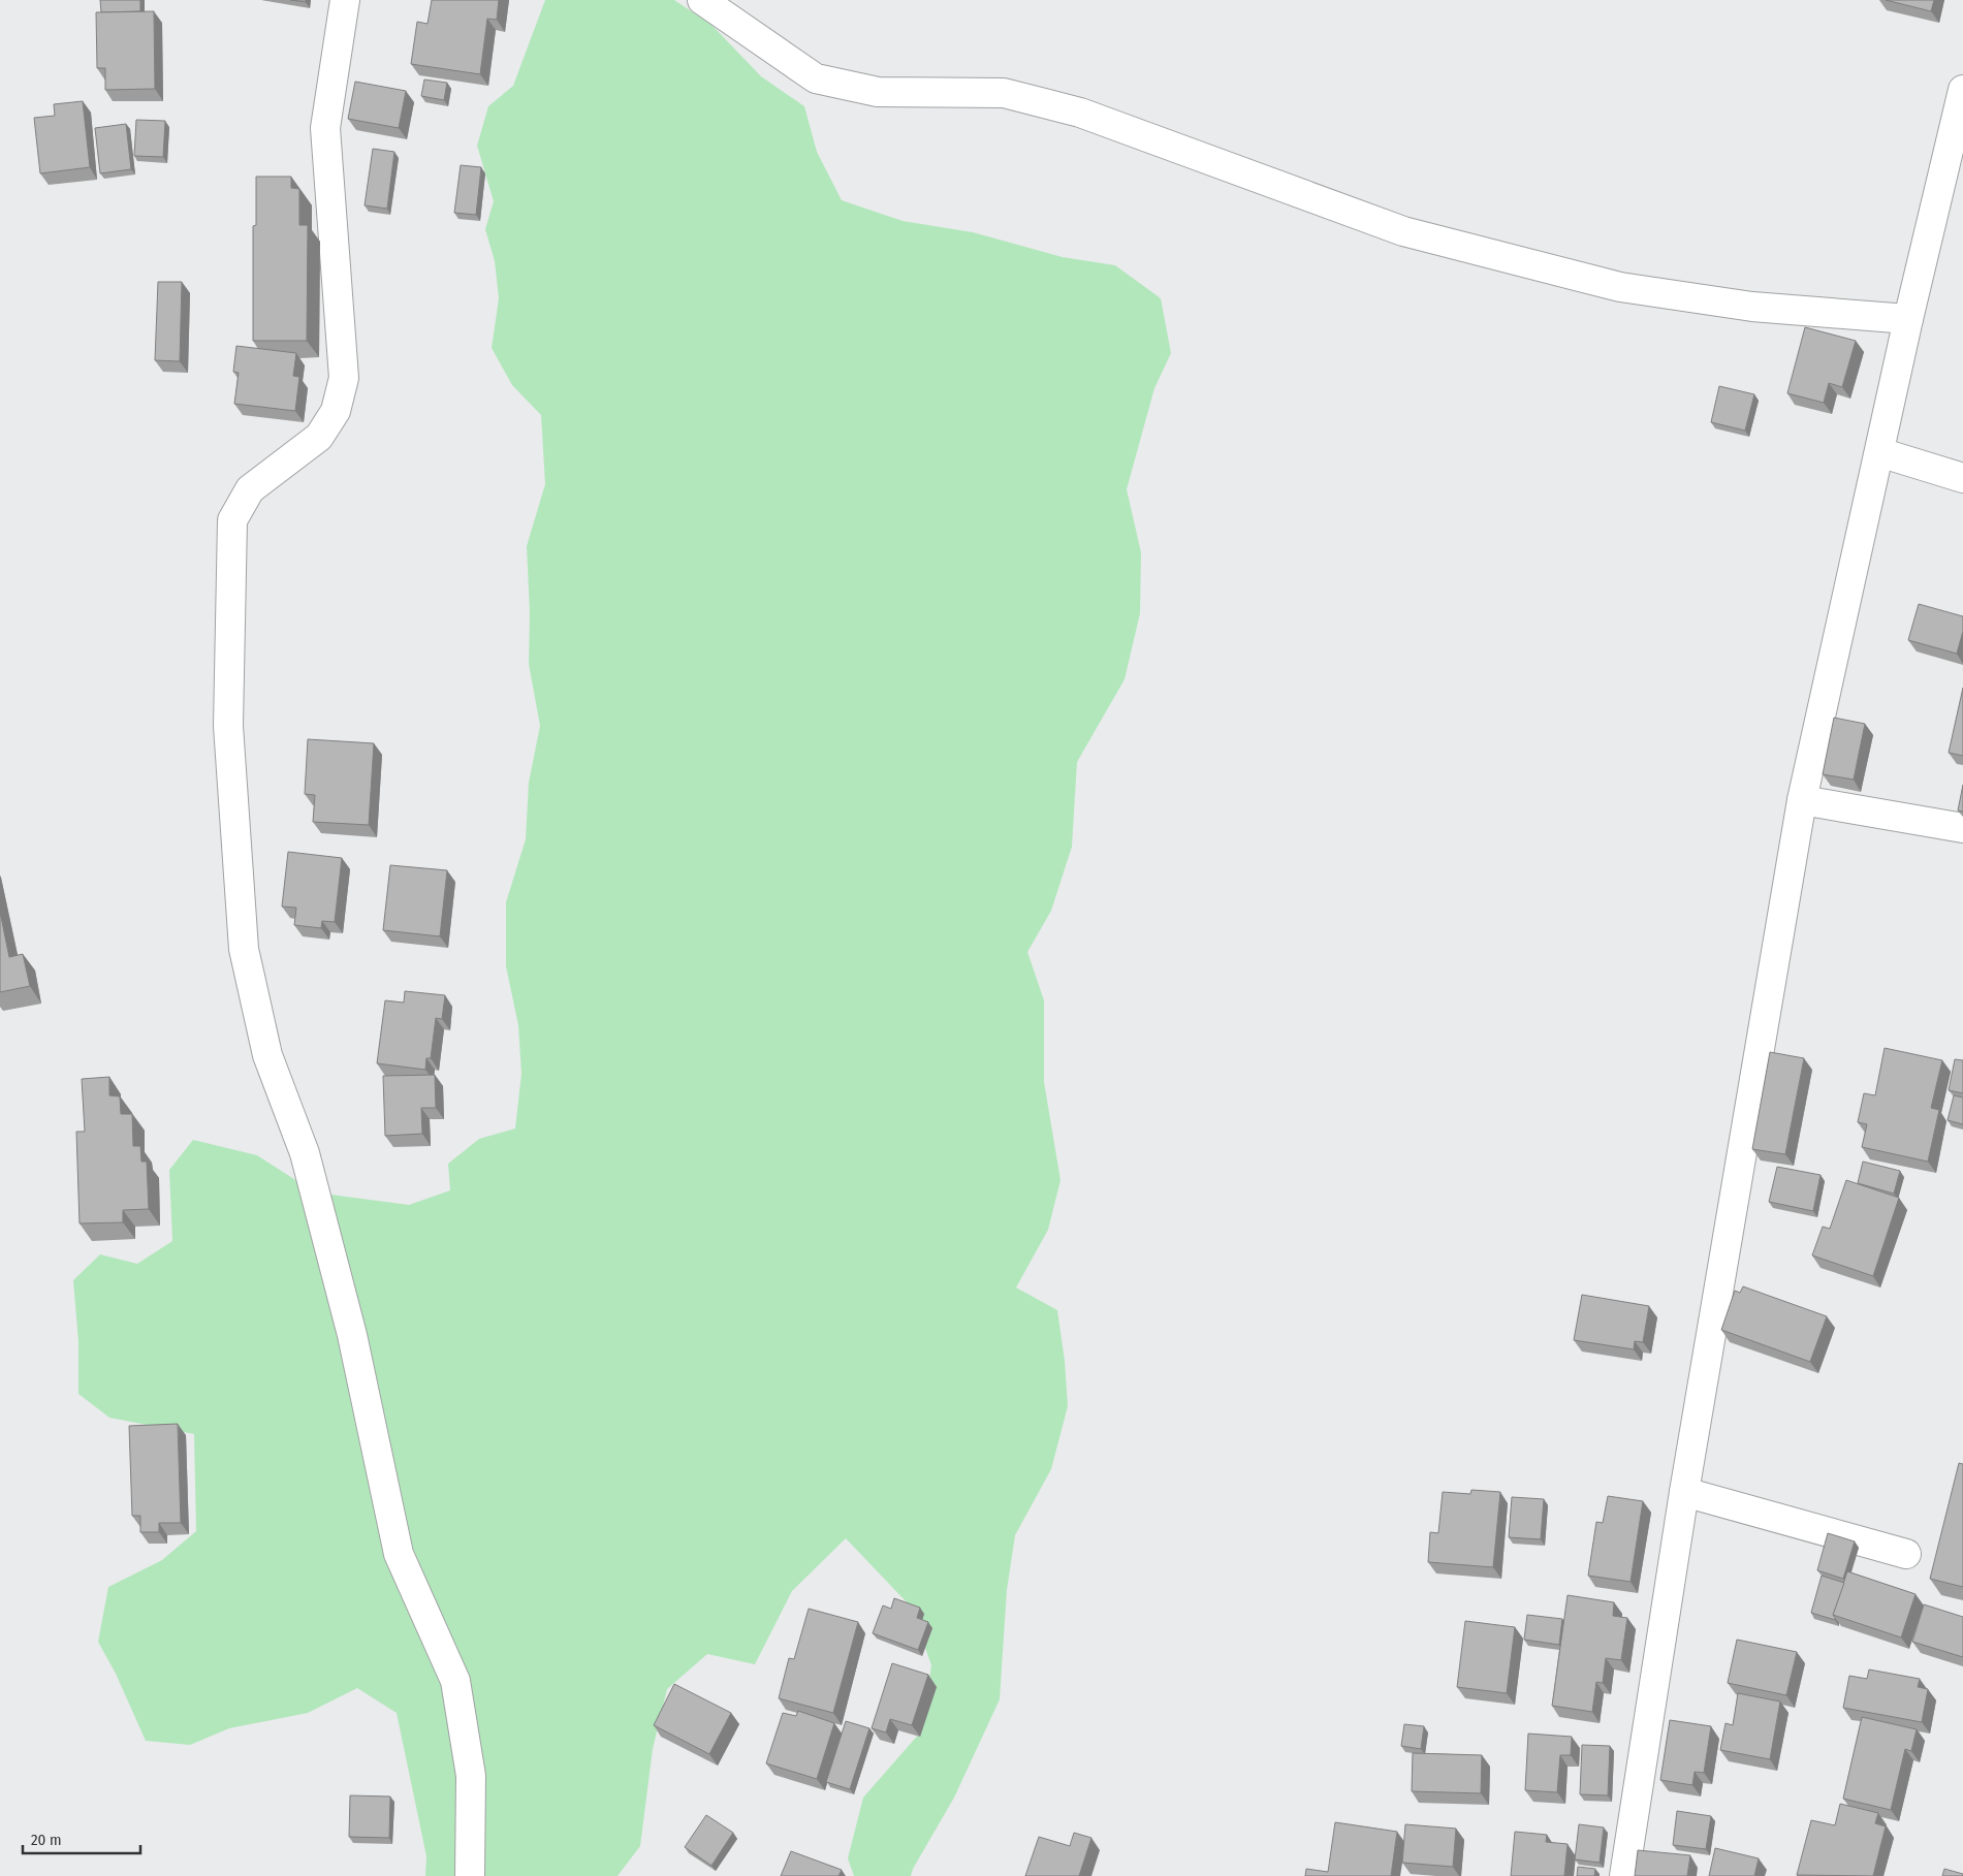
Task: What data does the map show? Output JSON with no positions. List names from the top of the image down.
{
  "scale_bar": "20 m"
}
